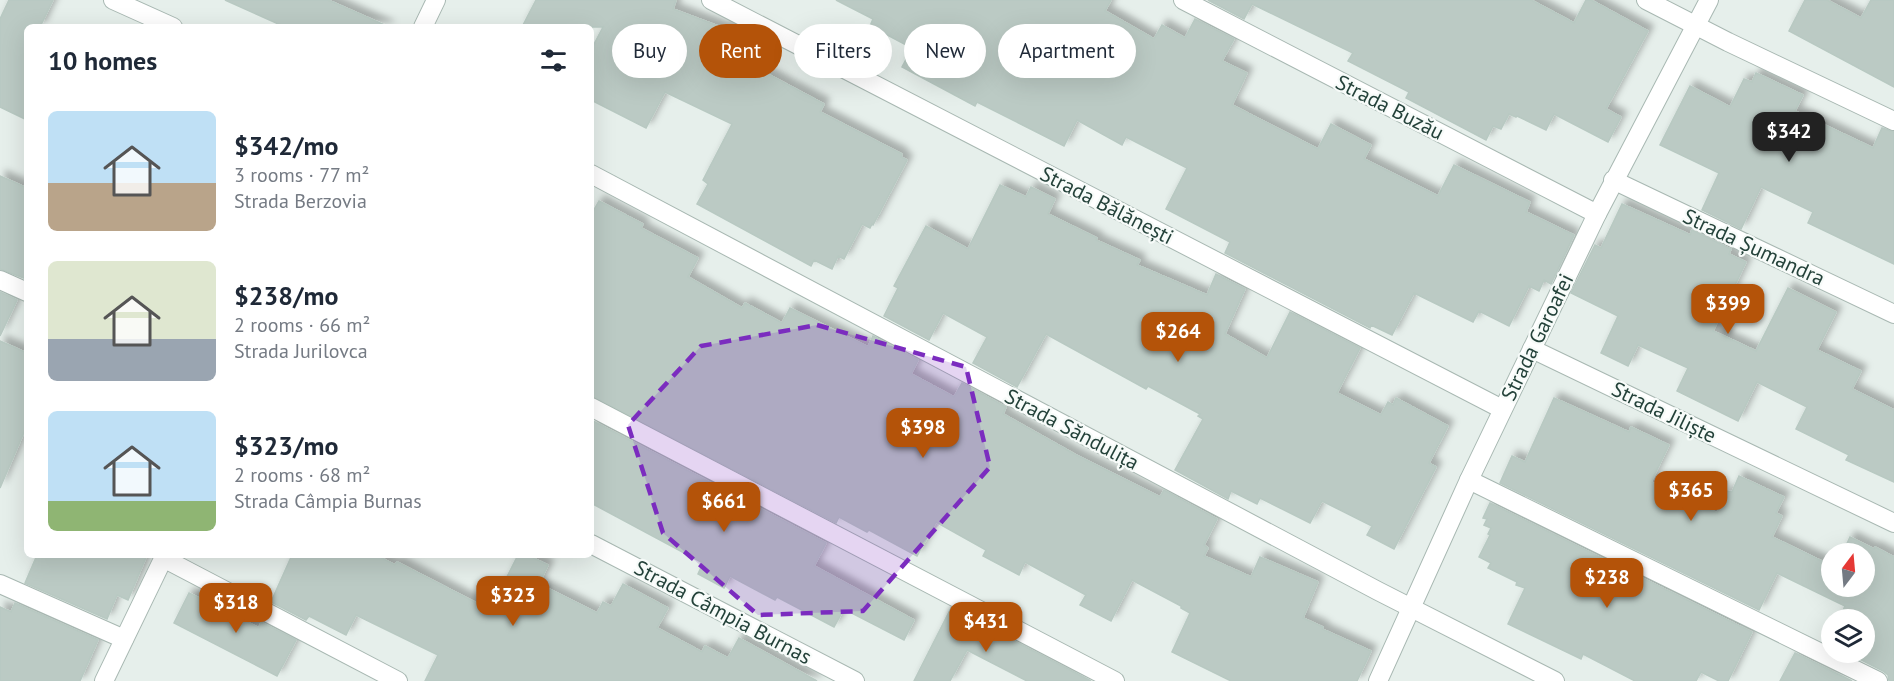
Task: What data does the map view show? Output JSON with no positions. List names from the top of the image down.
{
  "streets": {
    "street": [
      "Strada Buzău",
      "Strada Bălănești",
      "Strada Șumandra",
      "Strada Garoafei",
      "Strada Jiliște",
      "Strada Săndulița",
      "Strada Câmpia Burnas"
    ]
  },
  "crossings": [
    ["Strada Buzău", "Strada Garoafei"],
    ["Strada Bălănești", "Strada Garoafei"],
    ["Strada Șumandra", "Strada Garoafei"],
    ["Strada Garoafei", "Strada Jiliște"],
    ["Strada Garoafei", "Strada Săndulița"]
  ],
  "north": "top",
  "page": {
    "chip": [
      "Buy",
      "Rent",
      "Filters",
      "New",
      "Apartment"
    ],
    "heading": "10 homes",
    "list": [
      {
        "name": "$342/mo",
        "note": "3 rooms · 77 m² · Strada Berzovia"
      },
      {
        "name": "$238/mo",
        "note": "2 rooms · 66 m² · Strada Jurilovca"
      },
      {
        "name": "$323/mo",
        "note": "2 rooms · 68 m² · Strada Câmpia Burnas"
      }
    ],
    "price": [
      "$342",
      "$399",
      "$264",
      "$398",
      "$365",
      "$661",
      "$238",
      "$323",
      "$318",
      "$431"
    ]
  }
}
